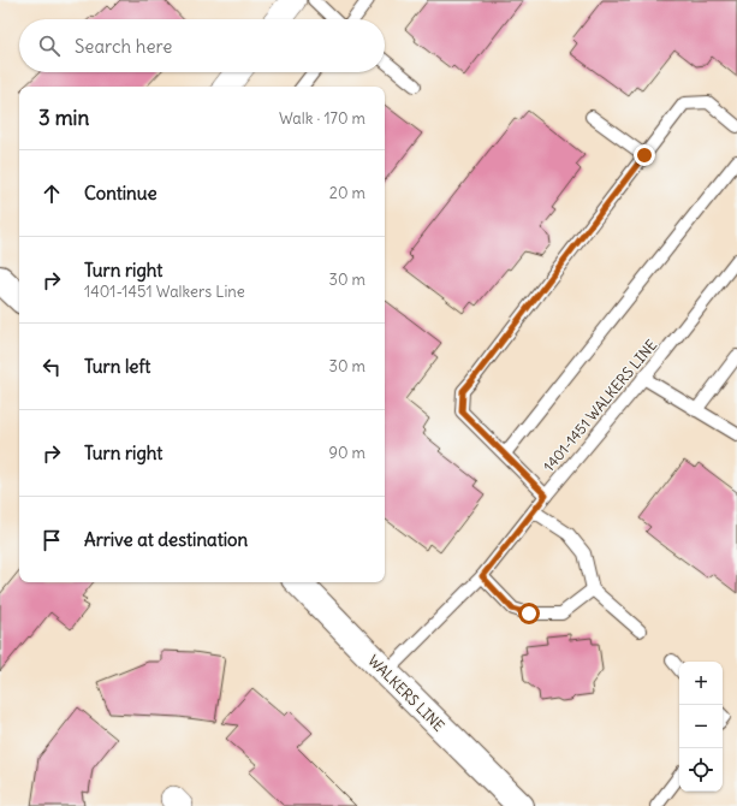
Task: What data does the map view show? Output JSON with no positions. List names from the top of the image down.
{
  "streets": {
    "main road": ["WALKERS LINE"],
    "lane": ["1401-1451 WALKERS LINE"]
  },
  "crossings": [
    ["1401-1451 WALKERS LINE", "WALKERS LINE"]
  ],
  "page": {
    "search": "Search here",
    "heading": ["3 min", "Walk · 170 m"],
    "list": [
      ["Continue", "20 m"],
      ["Turn right", "1401-1451 Walkers Line", "30 m"],
      ["Turn left", "30 m"],
      ["Turn right", "90 m"],
      "Arrive at destination"
    ],
    "map_buttons": ["+", "−"]
  }
}
